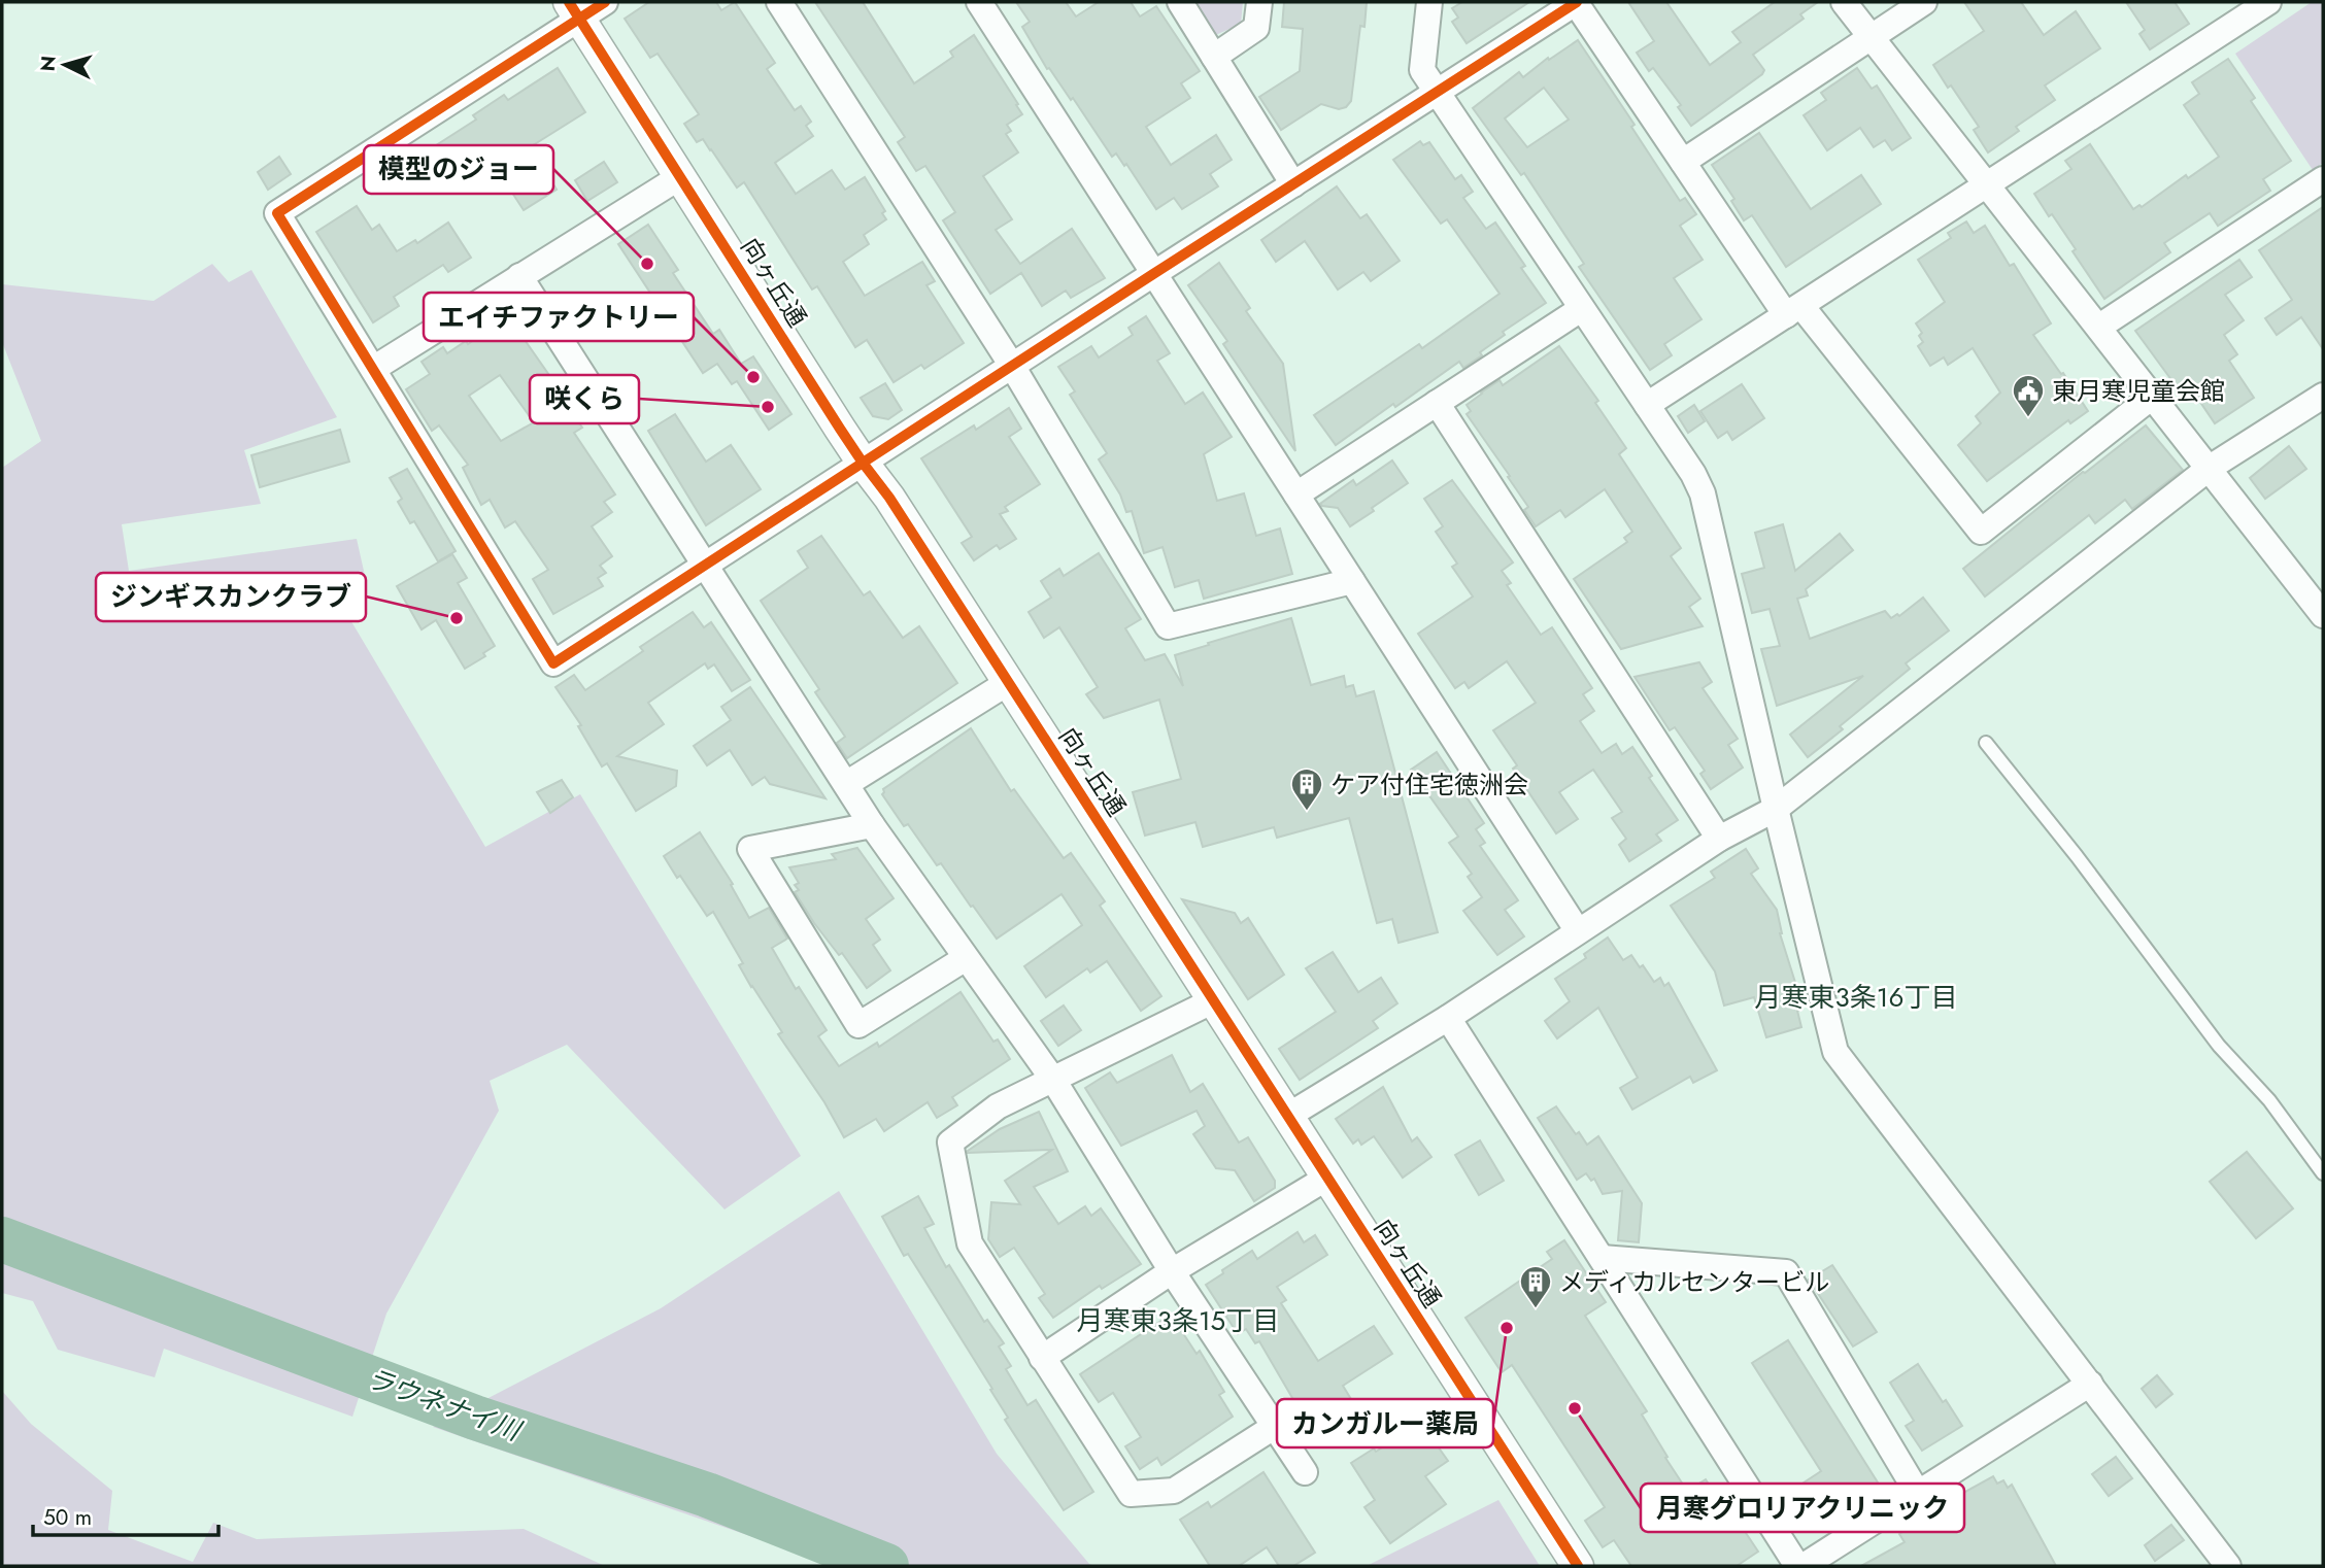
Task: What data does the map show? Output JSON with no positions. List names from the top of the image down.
{
  "streets": {
    "street": ["向ヶ丘通"]
  },
  "districts": ["月寒東3条16丁目", "月寒東3条15丁目"],
  "water": ["ラウネナイ川"],
  "places": {
    "other": [
      "模型のジョー",
      "エイチファクトリー",
      "咲くら",
      "ジンギスカンクラブ",
      "カンガルー薬局",
      "月寒グロリアクリニック"
    ],
    "public building": ["東月寒児童会館"],
    "building": ["ケア付住宅徳洲会", "メディカルセンタービル"]
  },
  "scale_bar": "50 m",
  "north": "left"
}
